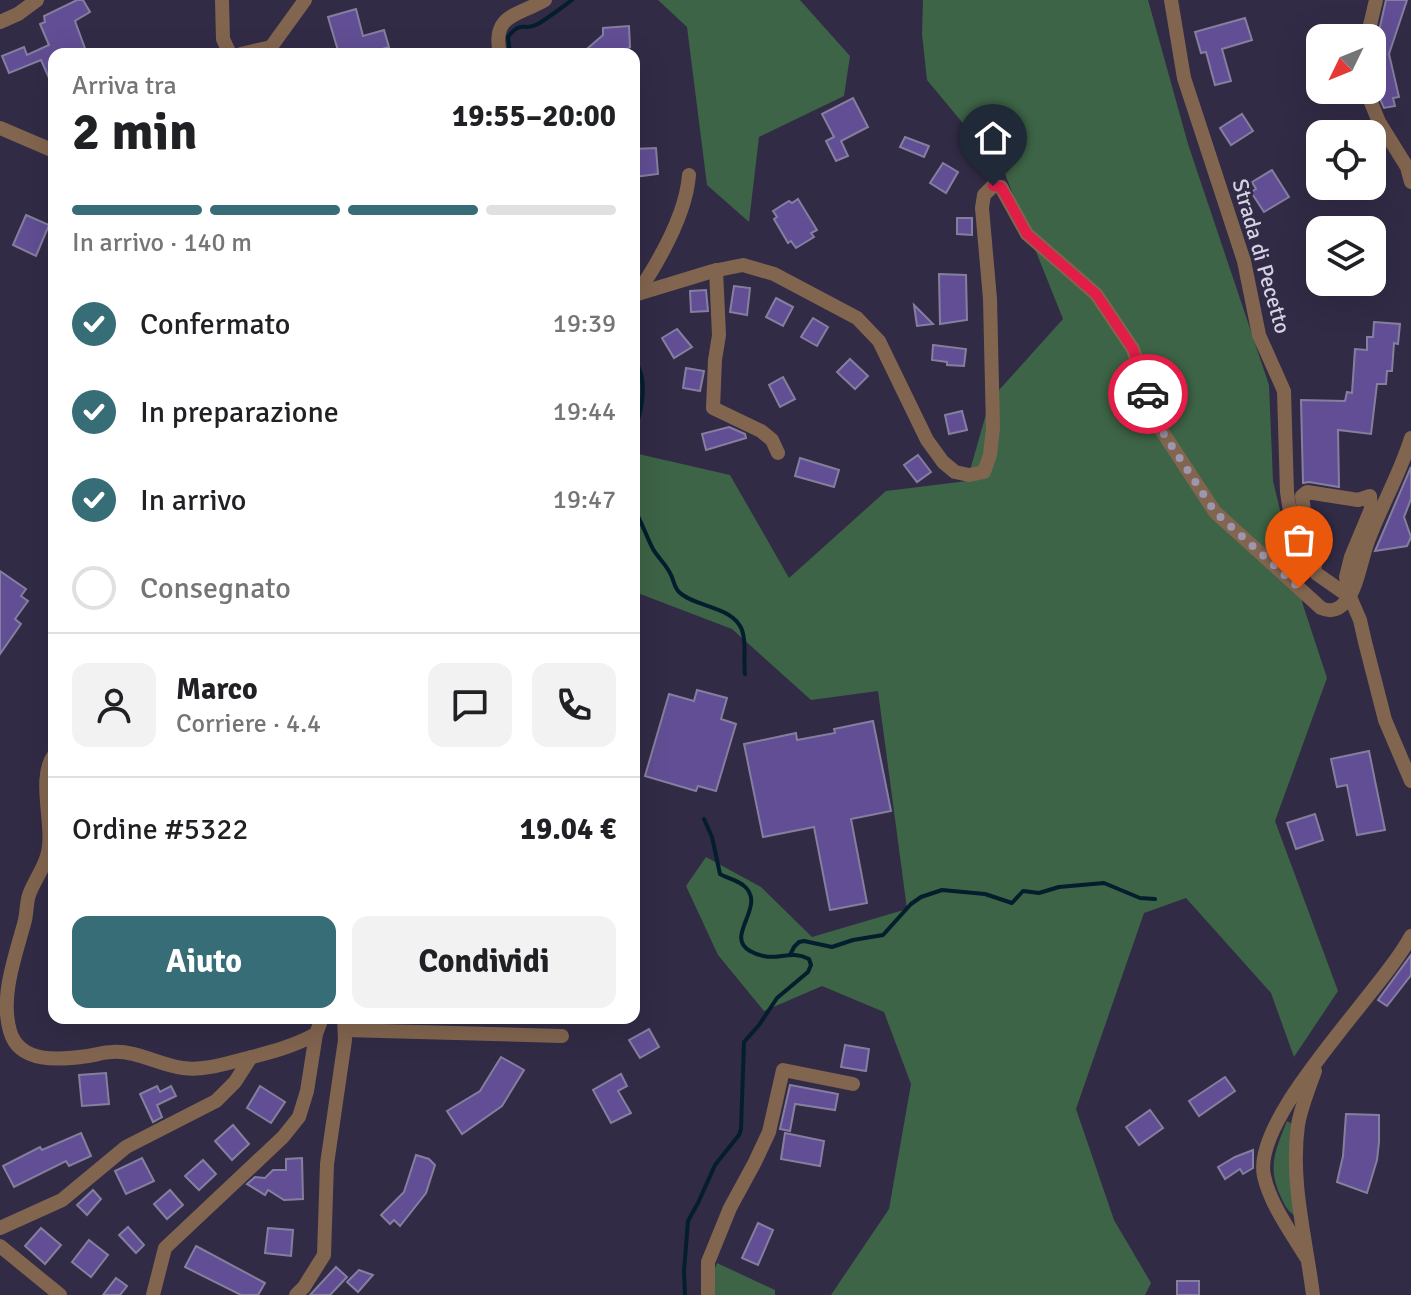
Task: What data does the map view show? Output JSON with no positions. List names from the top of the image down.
{
  "streets": {
    "street": ["Strada di Pecetto"]
  },
  "north": "bottom left",
  "page": {
    "heading": ["2 min", "Arriva tra", "19:55–20:00"],
    "panel": [
      "Marco",
      "Corriere · 4.4",
      "Ordine #5322",
      "19.04 €"
    ],
    "bar": "In arrivo · 140 m",
    "list": [
      ["Confermato", "19:39"],
      ["In preparazione", "19:44"],
      ["In arrivo", "19:47"],
      "Consegnato"
    ],
    "buttons": ["Aiuto", "Condividi"]
  }
}
